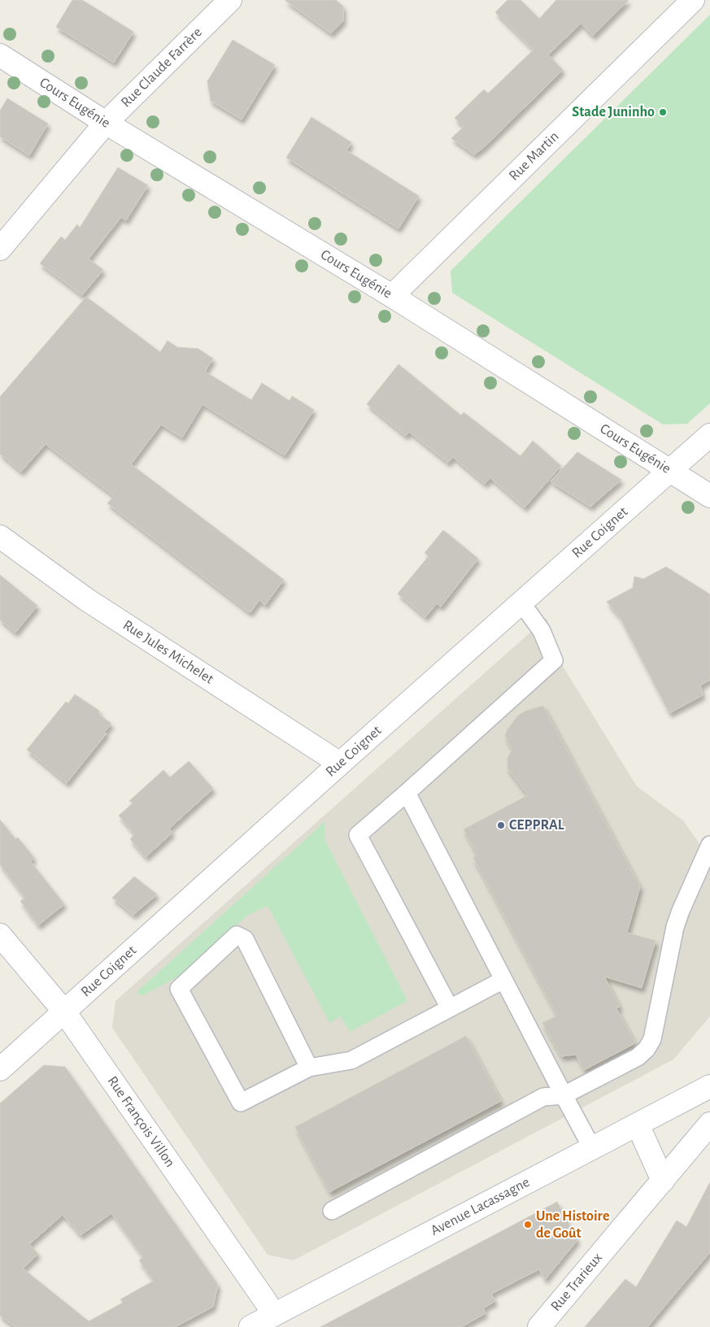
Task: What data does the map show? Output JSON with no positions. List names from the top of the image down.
{
  "streets": {
    "street": [
      "Rue Claude Farrère",
      "Cours Eugénie",
      "Rue Martin",
      "Rue Coignet",
      "Rue Jules Michelet",
      "Rue François Villon",
      "Avenue Lacassagne",
      "Rue Trarieux"
    ]
  },
  "crossings": [
    ["Rue Claude Farrère", "Cours Eugénie"],
    ["Cours Eugénie", "Rue Martin"],
    ["Cours Eugénie", "Rue Coignet"],
    ["Rue Coignet", "Rue Jules Michelet"],
    ["Rue Coignet", "Rue François Villon"],
    ["Rue François Villon", "Avenue Lacassagne"]
  ],
  "places": ["Stade Juninho", "CEPPRAL", "Une Histoire de Goût"]
}
